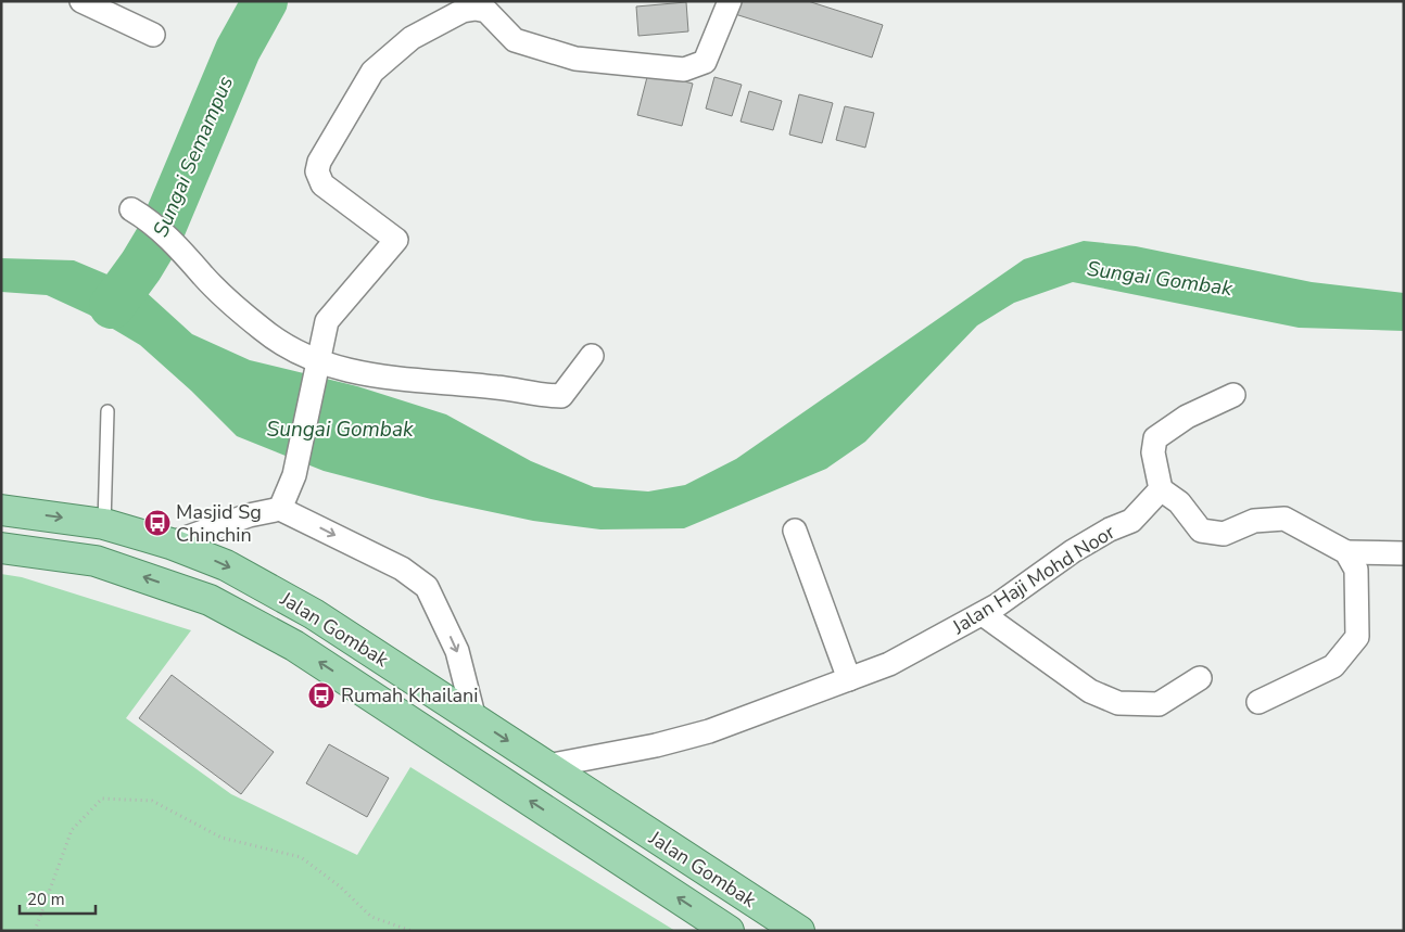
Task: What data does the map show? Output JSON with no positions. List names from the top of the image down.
{
  "streets": {
    "main road": ["Jalan Gombak"],
    "street": ["Jalan Haji Mohd Noor"]
  },
  "crossings": [
    ["Jalan Haji Mohd Noor", "Jalan Gombak"]
  ],
  "water": ["Sungai Semampus", "Sungai Gombak"],
  "places": {
    "bus stop": ["Masjid Sg Chinchin", "Rumah Khailani"]
  },
  "scale_bar": "20 m"
}
